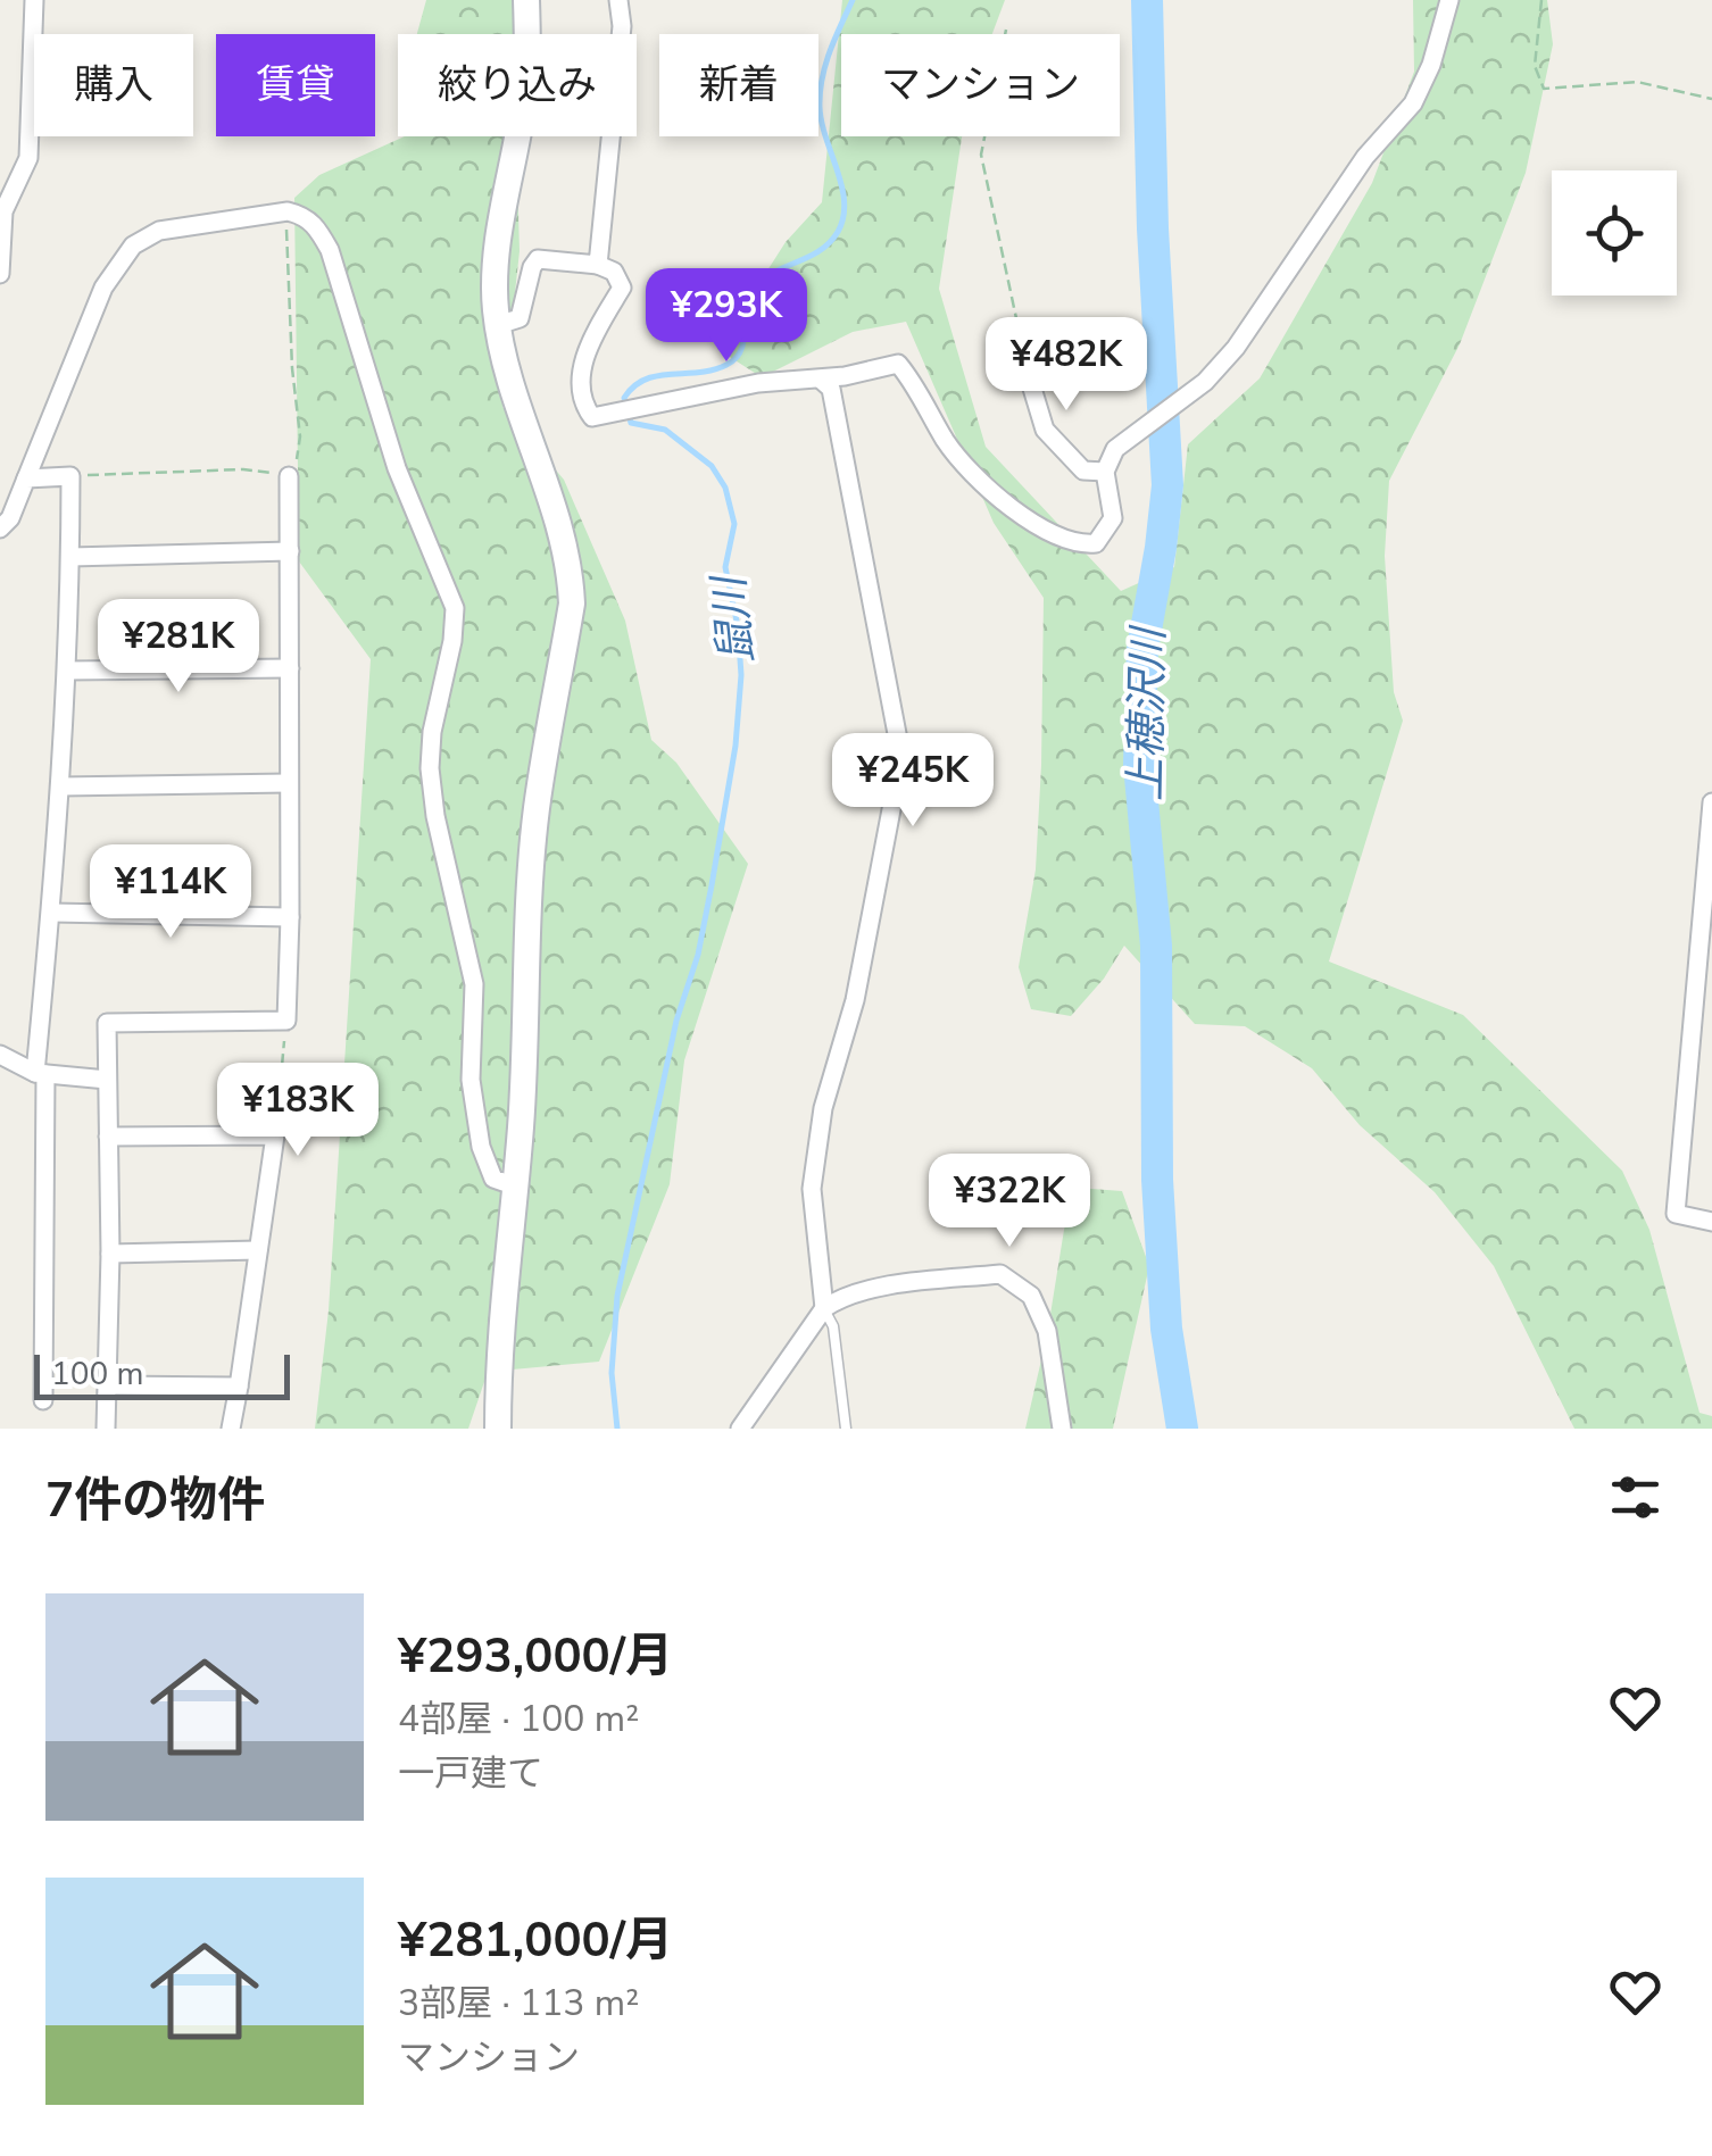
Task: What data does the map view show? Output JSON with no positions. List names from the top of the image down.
{
  "water": ["鼠川", "上穂沢川"],
  "scale_bar": "100 m",
  "page": {
    "chip": [
      "購入",
      "賃貸",
      "絞り込み",
      "新着",
      "マンション"
    ],
    "price": [
      "¥293K",
      "¥482K",
      "¥281K",
      "¥245K",
      "¥114K",
      "¥183K",
      "¥322K"
    ],
    "scale": "100 m",
    "heading": "7件の物件",
    "list": [
      {
        "name": "¥293,000/月",
        "note": "4部屋 · 100 m² · 一戸建て"
      },
      {
        "name": "¥281,000/月",
        "note": "3部屋 · 113 m² · マンション"
      }
    ]
  }
}
